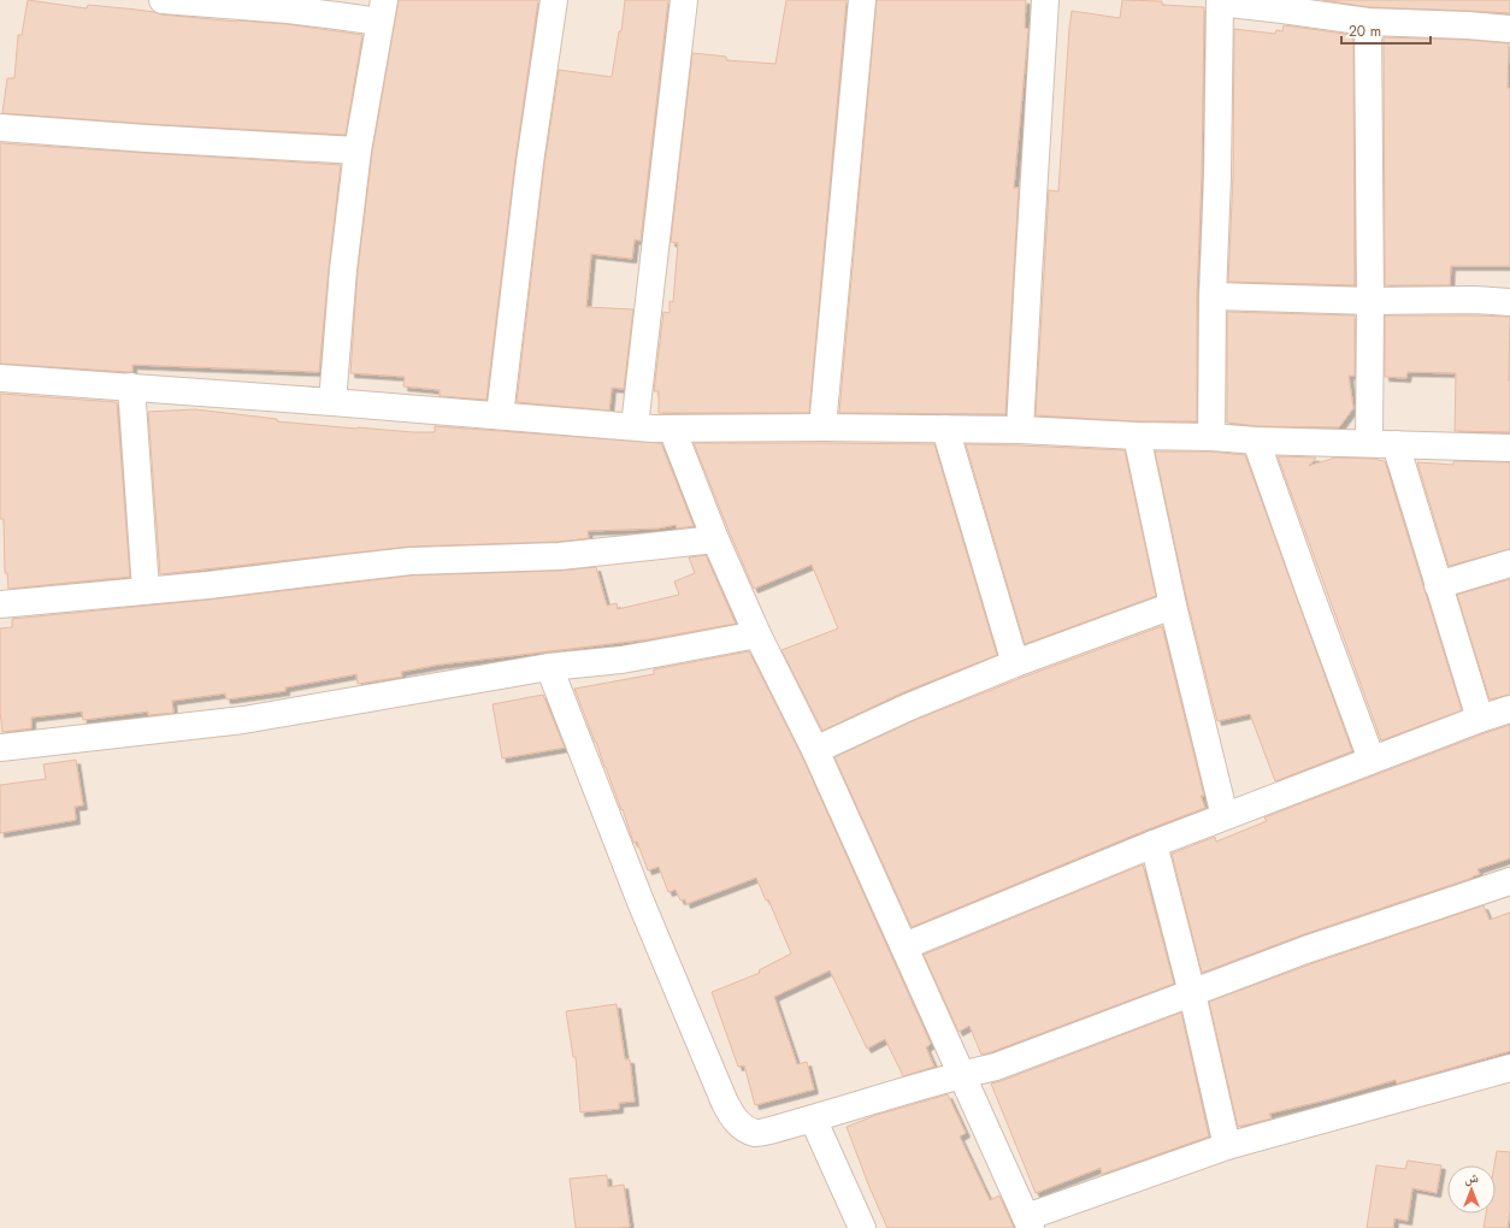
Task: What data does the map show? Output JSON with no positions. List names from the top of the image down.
{
  "scale_bar": "20 m",
  "north": "top"
}
